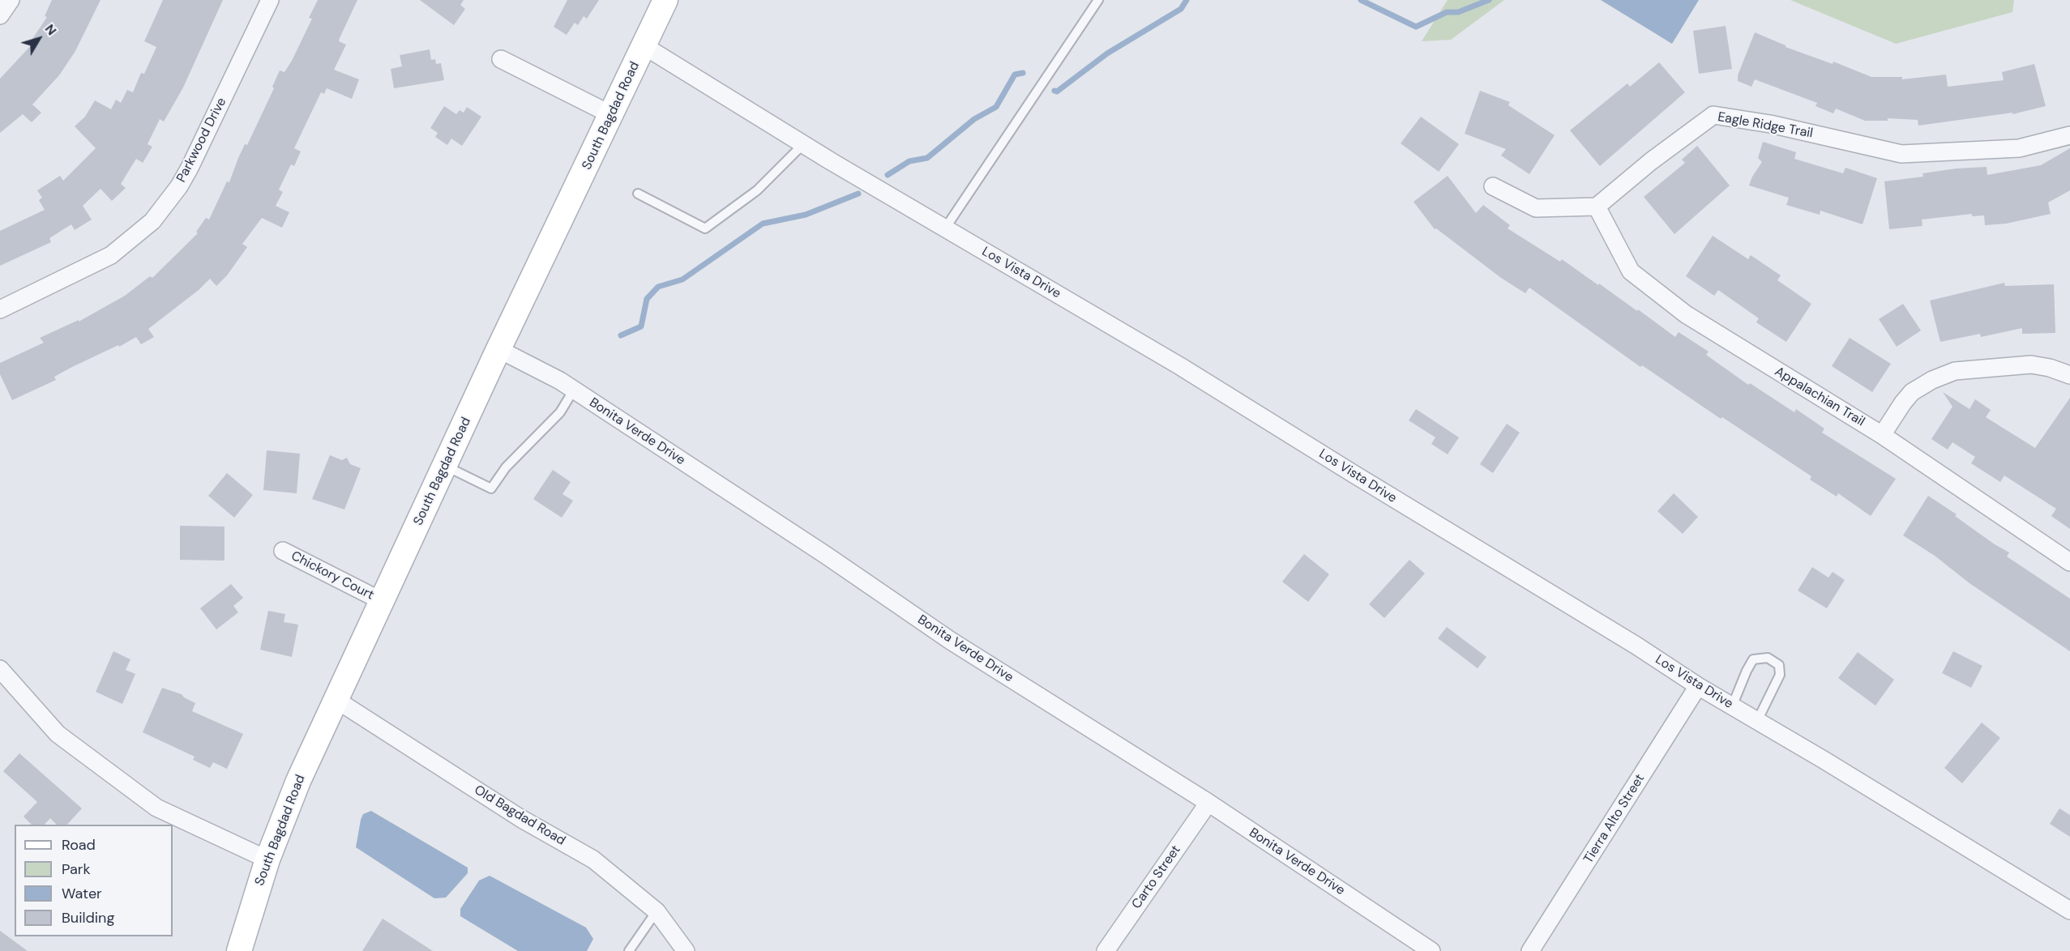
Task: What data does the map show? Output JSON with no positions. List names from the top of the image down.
{
  "streets": {
    "main road": ["South Bagdad Road"],
    "street": [
      "Eagle Ridge Trail",
      "Parkwood Drive",
      "Los Vista Drive",
      "Appalachian Trail",
      "Bonita Verde Drive",
      "Chickory Court",
      "Old Bagdad Road",
      "Tierra Alto Street",
      "Carto Street"
    ]
  },
  "crossings": [
    ["South Bagdad Road", "Los Vista Drive"],
    ["South Bagdad Road", "Bonita Verde Drive"],
    ["South Bagdad Road", "Chickory Court"],
    ["South Bagdad Road", "Old Bagdad Road"],
    ["Eagle Ridge Trail", "Appalachian Trail"],
    ["Los Vista Drive", "Tierra Alto Street"],
    ["Bonita Verde Drive", "Carto Street"]
  ],
  "legend": [
    "Road",
    "Park",
    "Water",
    "Building"
  ],
  "north": "top right"
}
